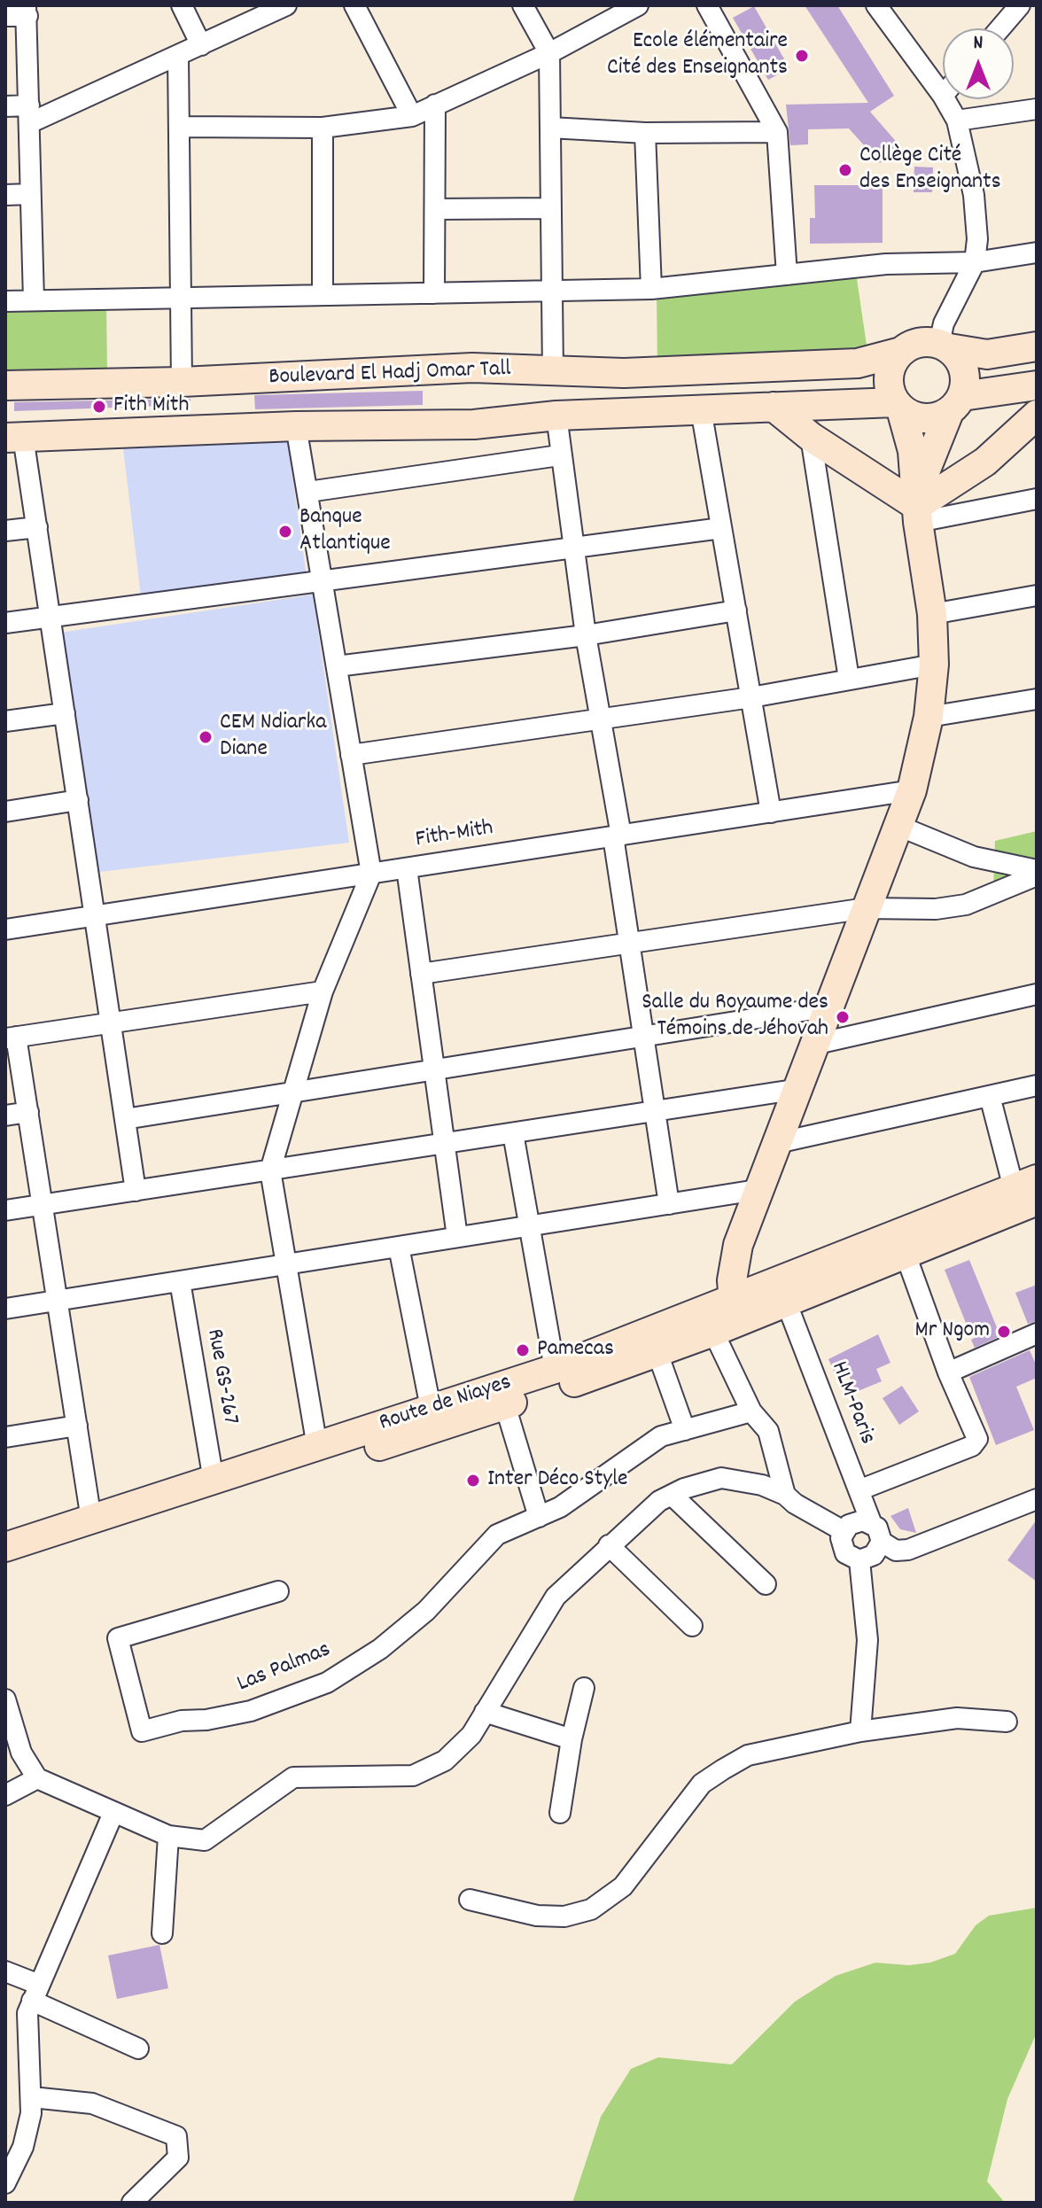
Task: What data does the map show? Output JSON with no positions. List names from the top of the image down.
{
  "streets": {
    "main road": ["Boulevard El Hadj Omar Tall", "Route de Niayes"],
    "street": [
      "Fith-Mith",
      "Rue GS-267",
      "HLM-Paris",
      "Las Palmas"
    ]
  },
  "crossings": [
    ["Rue GS-267", "Route de Niayes"],
    ["HLM-Paris", "Route de Niayes"]
  ],
  "places": [
    "Ecole élémentaire Cité des Enseignants",
    "Collège Cité des Enseignants",
    "Fith Mith",
    "Banque Atlantique",
    "CEM Ndiarka Diane",
    "Salle du Royaume des Témoins de Jéhovah",
    "Mr Ngom",
    "Pamecas",
    "Inter Déco Style"
  ],
  "north": "top"
}
